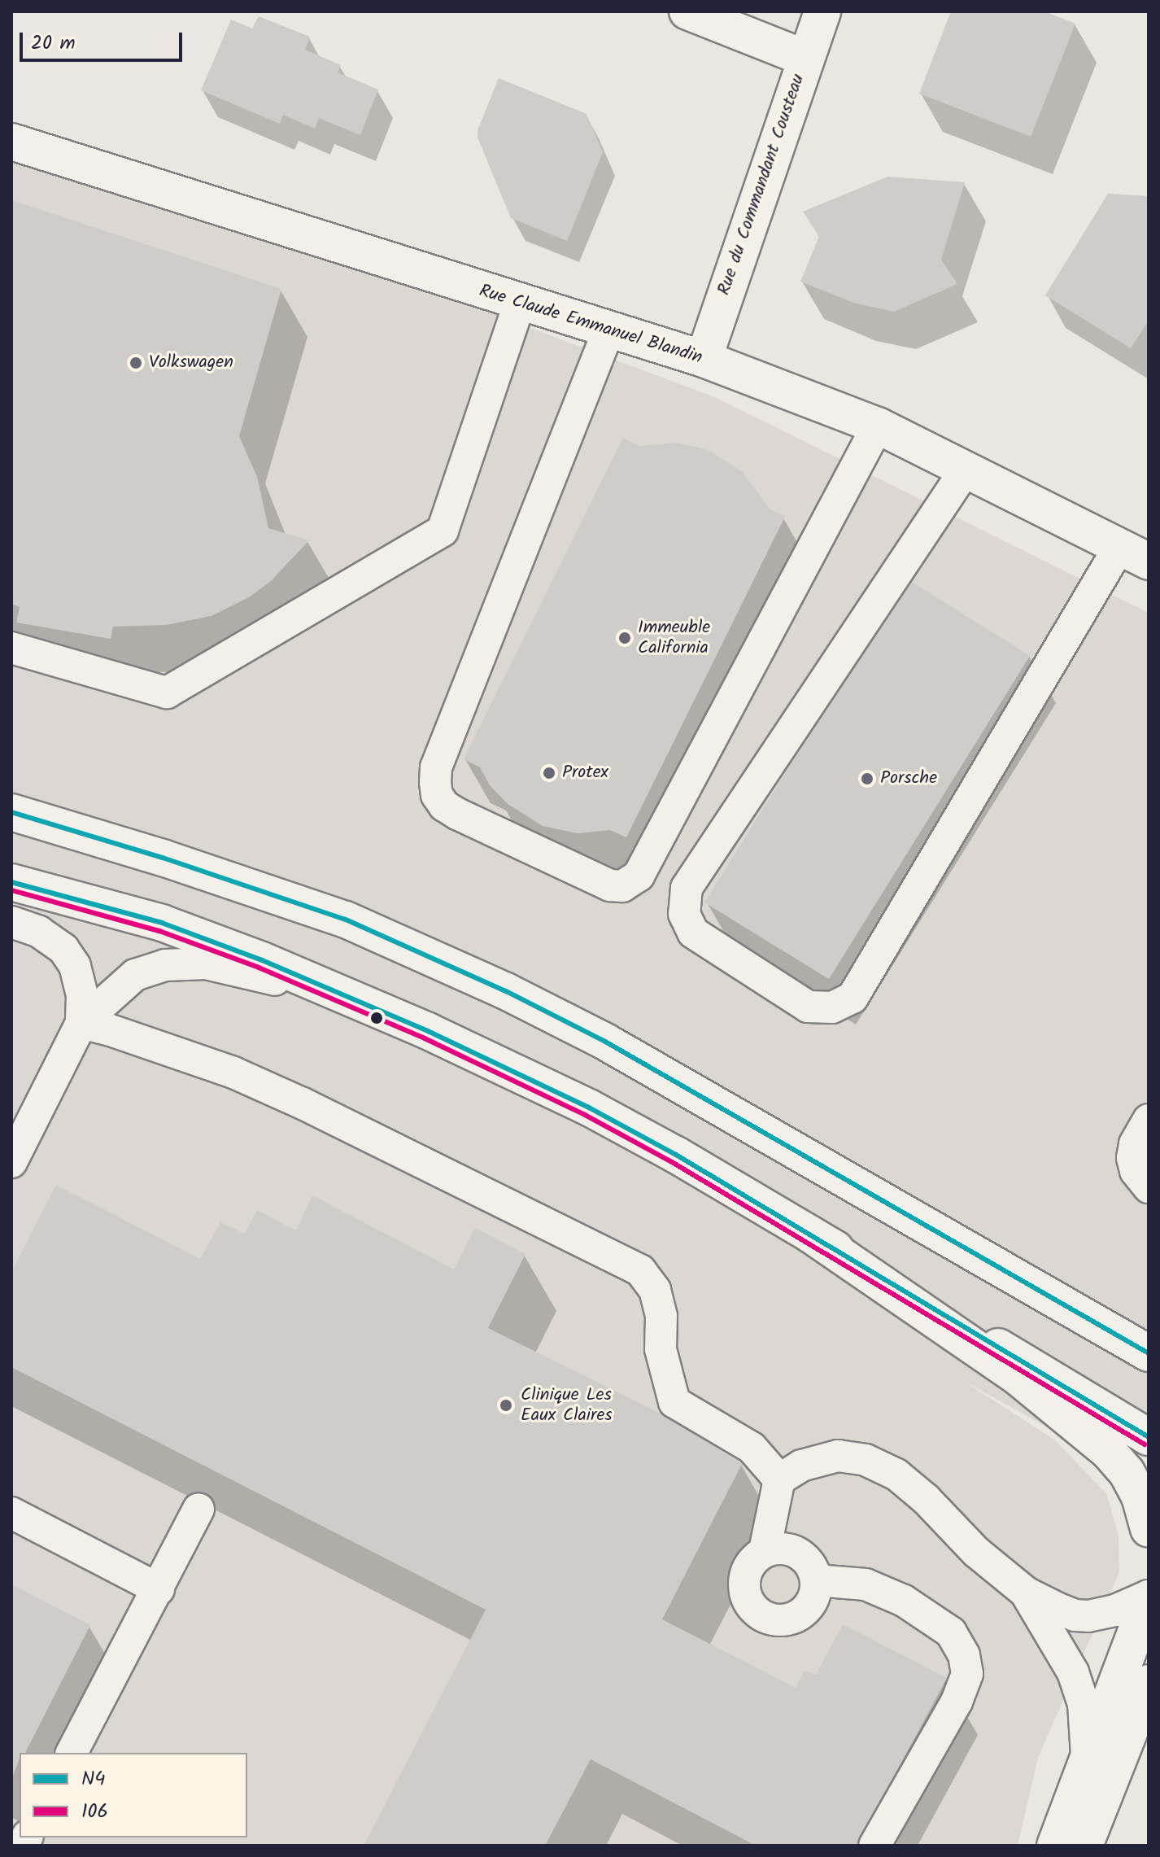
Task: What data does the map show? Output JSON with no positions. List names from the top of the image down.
{
  "streets": {
    "main road": ["Rue du Commandant Cousteau", "Rue Claude Emmanuel Blandin"]
  },
  "crossings": [
    ["Rue du Commandant Cousteau", "Rue Claude Emmanuel Blandin"]
  ],
  "places": [
    "Volkswagen",
    "Immeuble California",
    "Protex",
    "Porsche",
    "Clinique Les Eaux Claires"
  ],
  "lines": ["transit line N4", "transit line 106"],
  "legend": ["N4", "106"],
  "scale_bar": "20 m"
}
